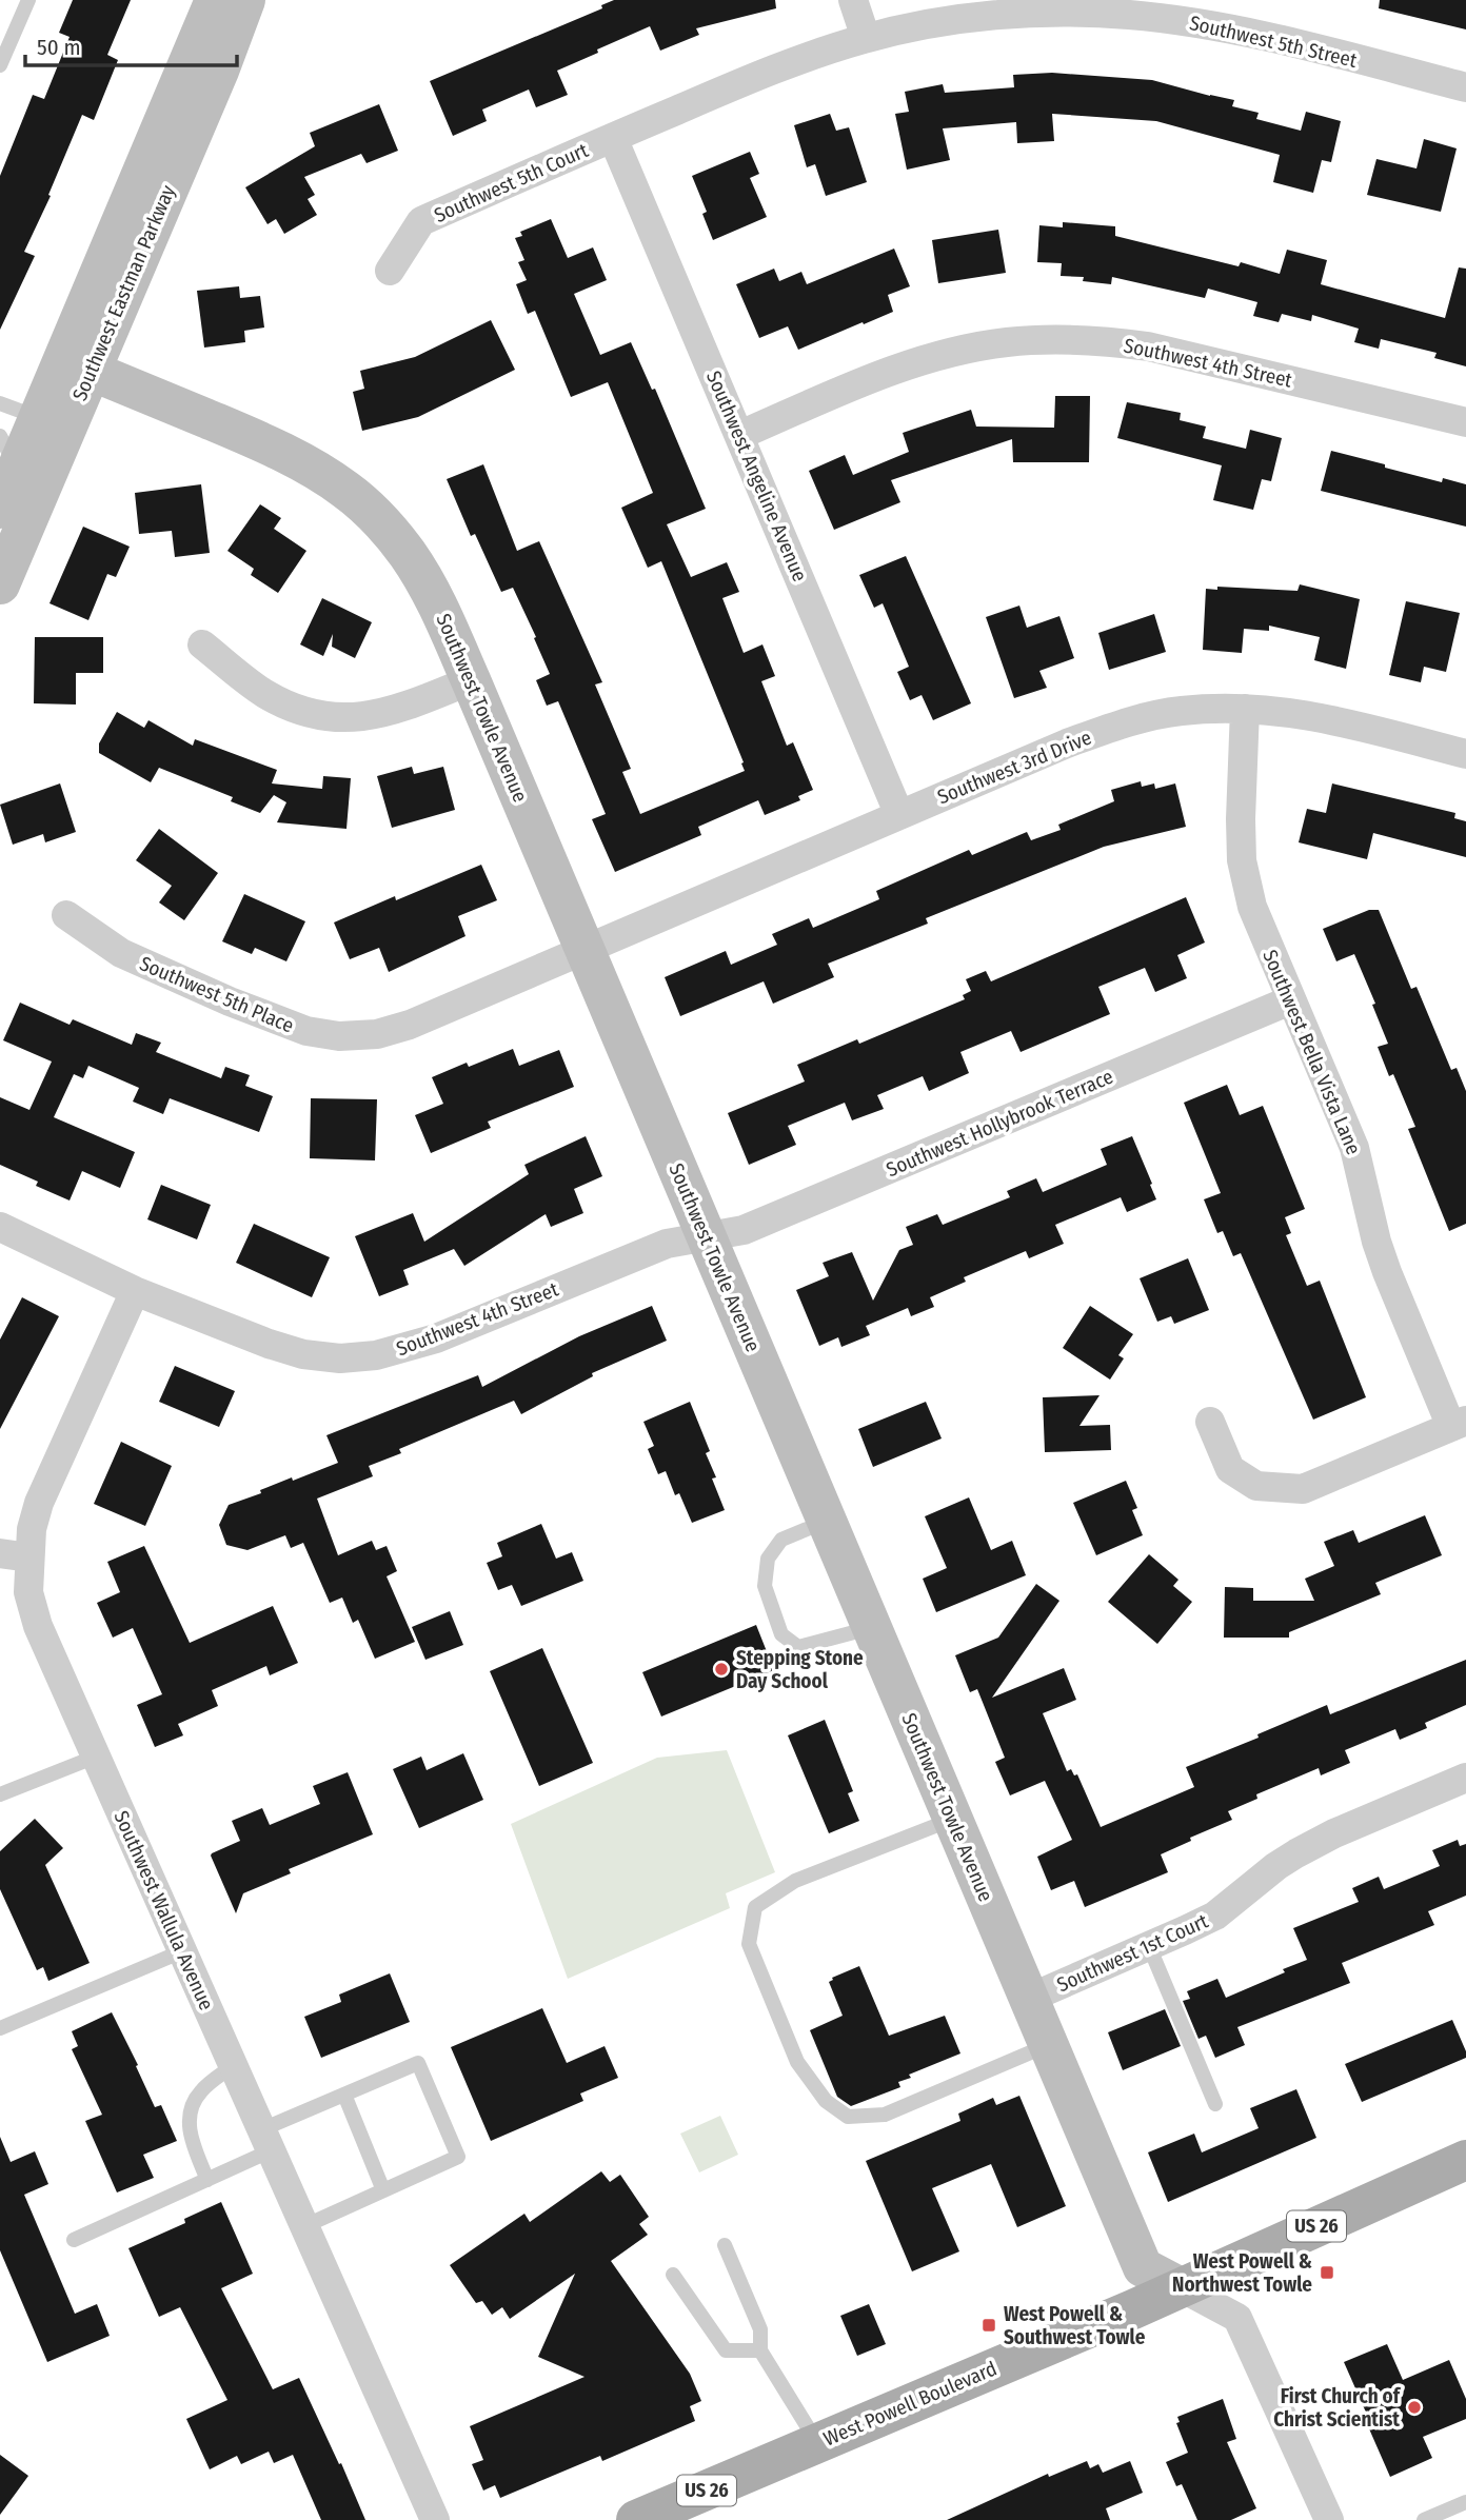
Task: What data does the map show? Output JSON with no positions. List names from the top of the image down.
{
  "streets": {
    "main road": ["US 26", "West Powell Boulevard"],
    "street": [
      "Southwest 5th Street",
      "Southwest 5th Court",
      "Southwest Eastman Parkway",
      "Southwest 4th Street",
      "Southwest Angeline Avenue",
      "Southwest Towle Avenue",
      "Southwest 3rd Drive",
      "Southwest 5th Place",
      "Southwest Bella Vista Lane",
      "Southwest Hollybrook Terrace",
      "Southwest Wallula Avenue",
      "Southwest 1st Court"
    ]
  },
  "crossings": [
    ["Southwest 5th Street", "Southwest 5th Court"],
    ["Southwest 5th Street", "Southwest Angeline Avenue"],
    ["Southwest 5th Court", "Southwest Angeline Avenue"],
    ["Southwest Eastman Parkway", "Southwest Towle Avenue"],
    ["Southwest 4th Street", "Southwest Angeline Avenue"],
    ["Southwest 4th Street", "Southwest Towle Avenue"],
    ["Southwest 4th Street", "Southwest Hollybrook Terrace"],
    ["Southwest 4th Street", "Southwest Wallula Avenue"],
    ["Southwest Angeline Avenue", "Southwest 3rd Drive"],
    ["Southwest Towle Avenue", "Southwest 3rd Drive"],
    ["Southwest Towle Avenue", "Southwest 5th Place"],
    ["Southwest Towle Avenue", "Southwest Hollybrook Terrace"],
    ["Southwest Towle Avenue", "Southwest 1st Court"],
    ["Southwest Towle Avenue", "West Powell Boulevard"],
    ["Southwest 3rd Drive", "Southwest 5th Place"],
    ["Southwest 3rd Drive", "Southwest Bella Vista Lane"],
    ["Southwest Bella Vista Lane", "Southwest Hollybrook Terrace"]
  ],
  "places": {
    "other": ["Stepping Stone Day School", "First Church of Christ Scientist"],
    "transit": ["West Powell & Northwest Towle", "West Powell & Southwest Towle"]
  },
  "scale_bar": "50 m"
}
